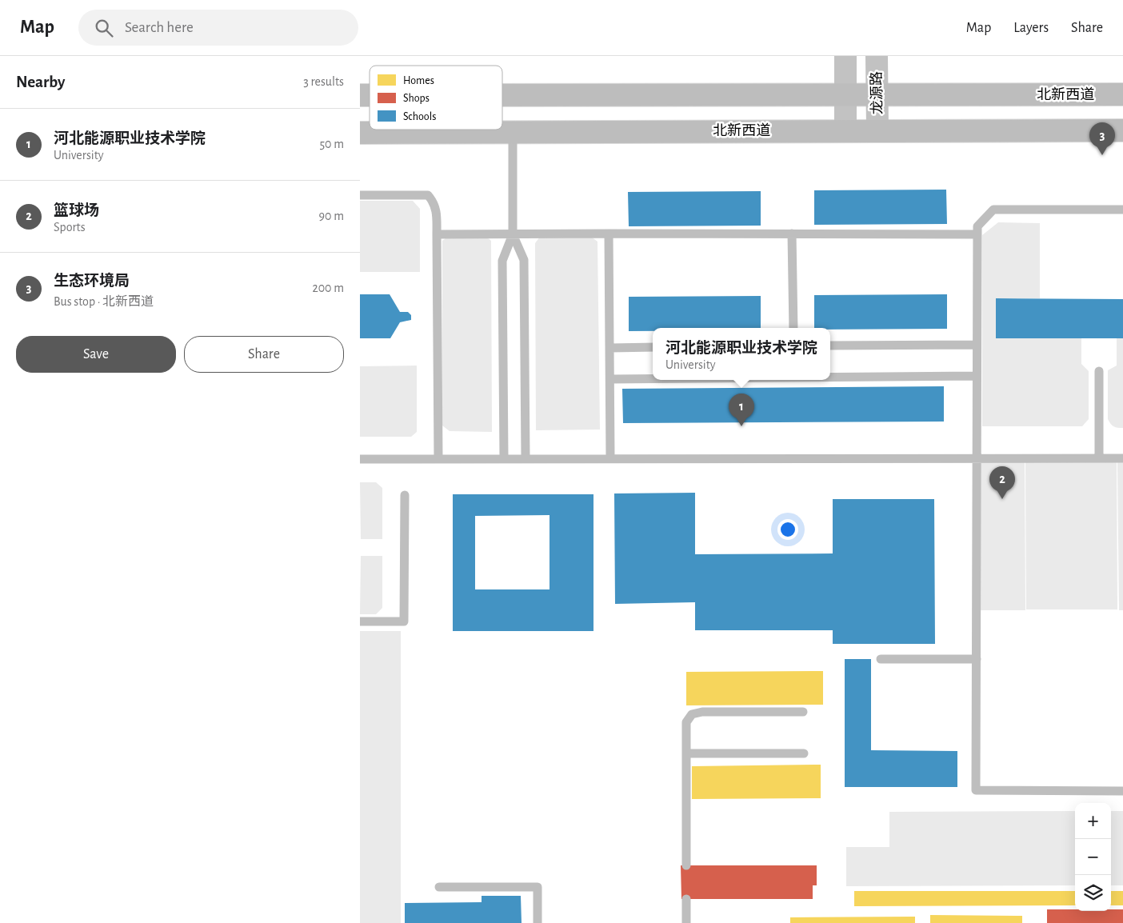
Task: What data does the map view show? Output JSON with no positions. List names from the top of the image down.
{
  "streets": {
    "main road": ["龙源路", "北新西道"]
  },
  "crossings": [
    ["龙源路", "北新西道"]
  ],
  "legend": ["Homes", "Shops", "Schools"],
  "page": {
    "header": "Map",
    "search": "Search here",
    "nav": ["Map", "Layers", "Share"],
    "heading": ["Nearby", "3 results"],
    "list": [
      {
        "mark": "1",
        "name": "河北能源职业技术学院",
        "note": "University",
        "value": "50 m"
      },
      {
        "mark": "2",
        "name": "篮球场",
        "note": "Sports",
        "value": "90 m"
      },
      {
        "mark": "3",
        "name": "生态环境局",
        "note": "Bus stop · 北新西道",
        "value": "200 m"
      }
    ],
    "pins": ["3", "1", "2"],
    "buttons": ["Save", "Share"],
    "popup": ["河北能源职业技术学院", "University"],
    "map_buttons": ["+", "−"]
  }
}
